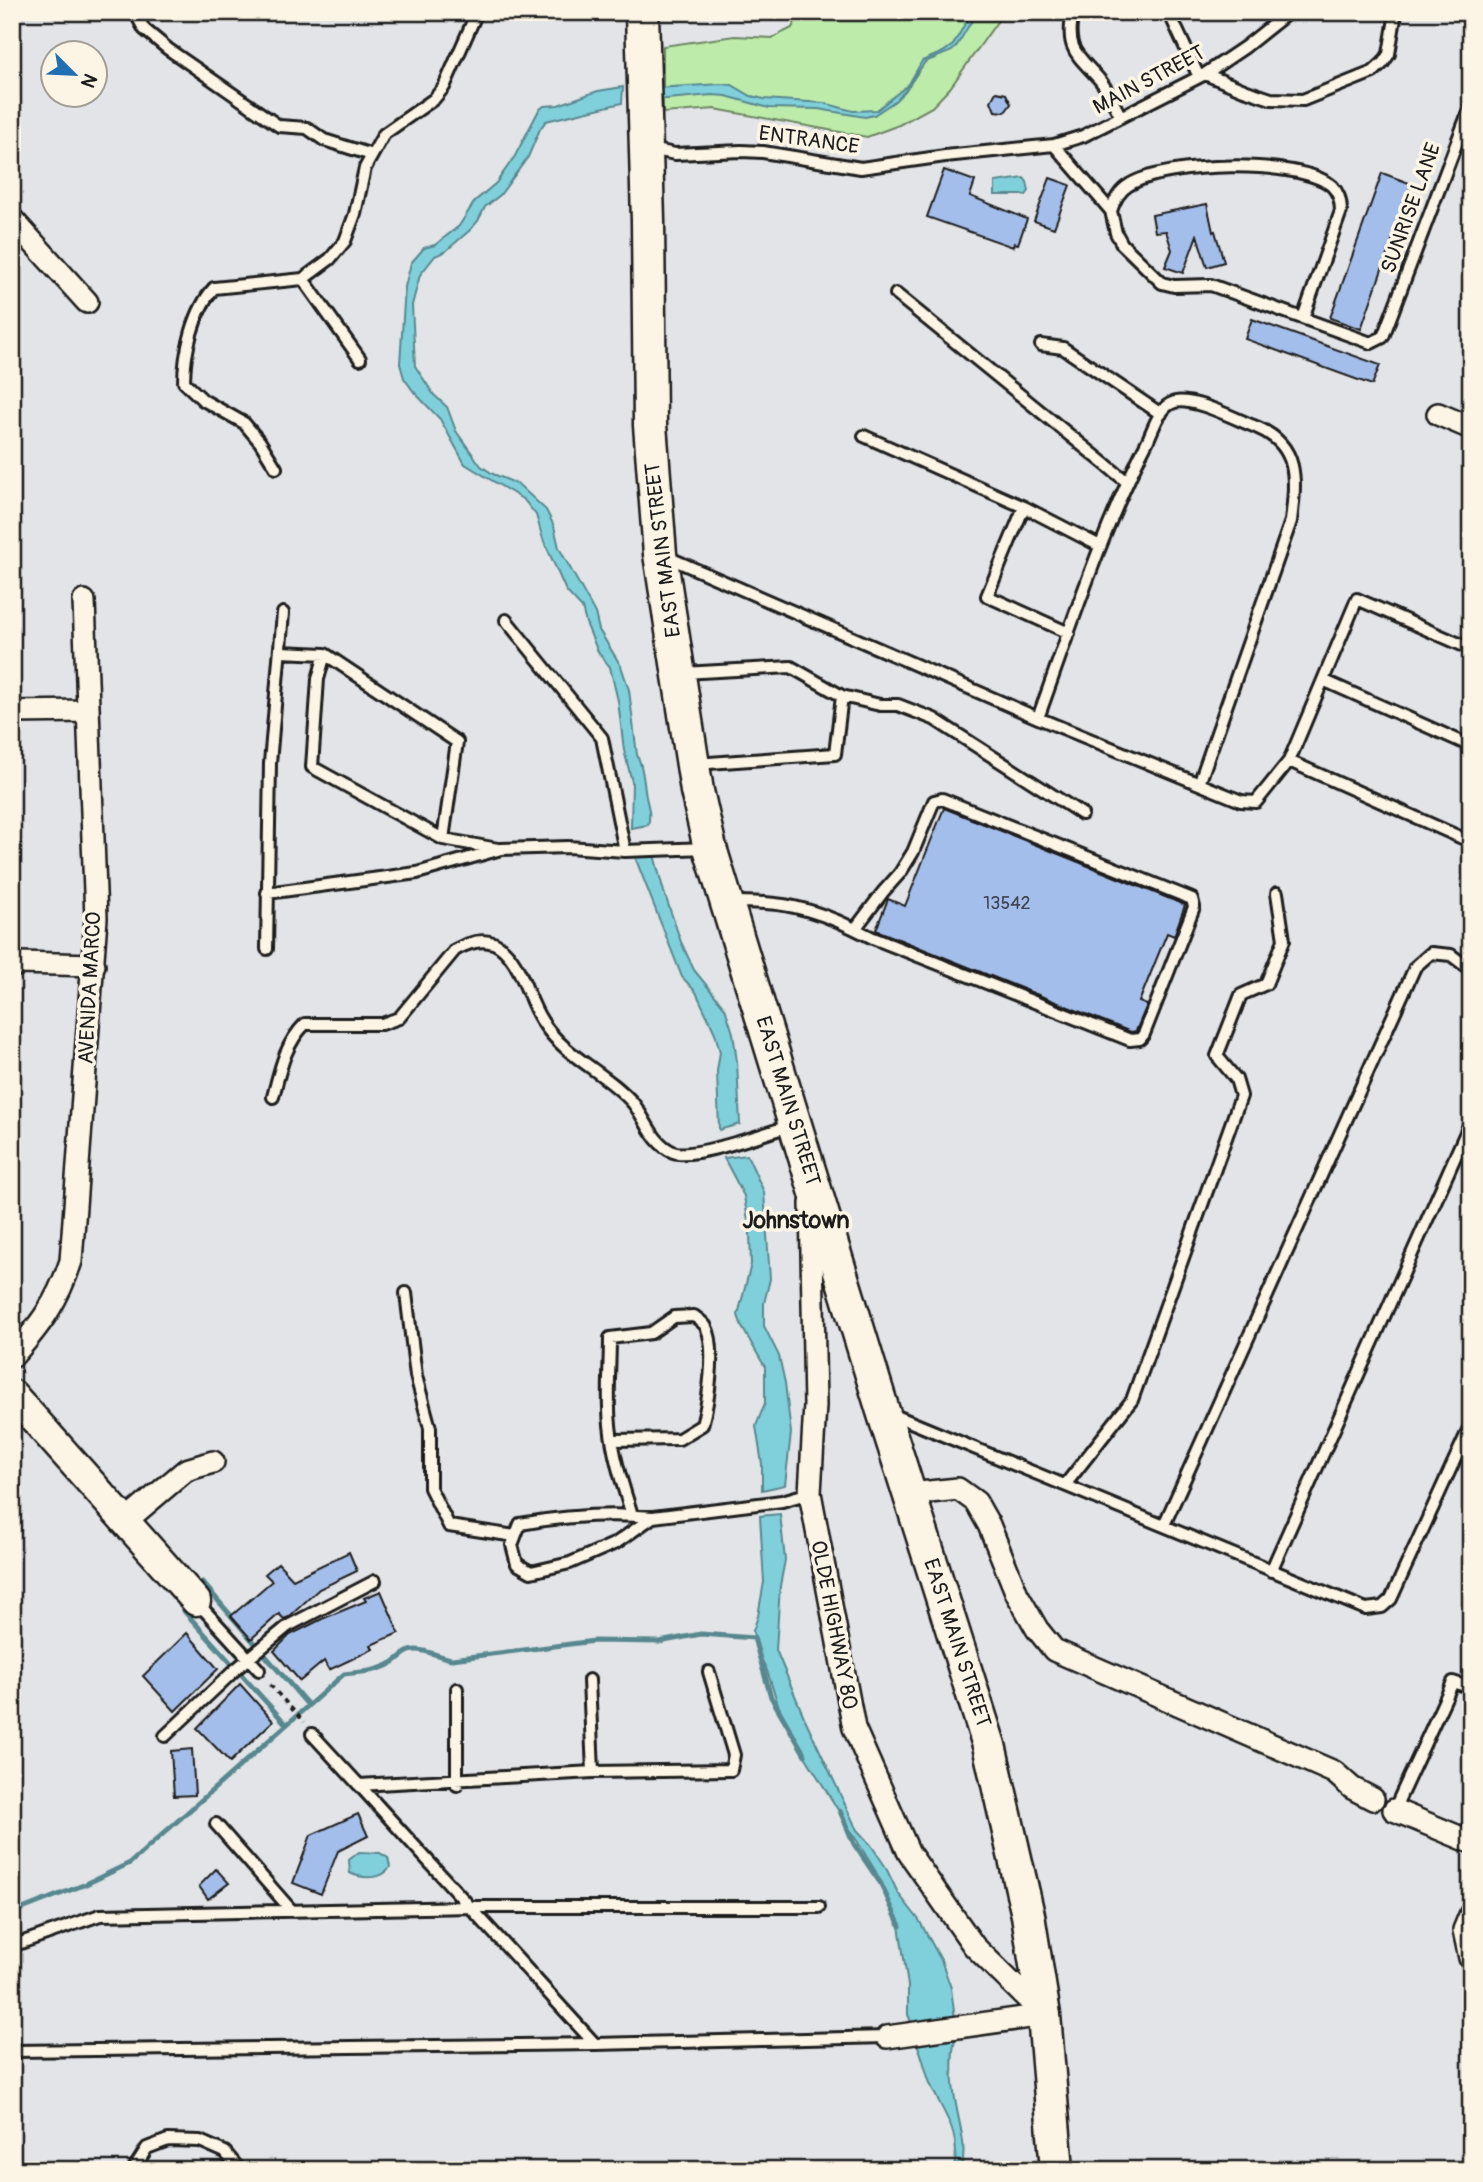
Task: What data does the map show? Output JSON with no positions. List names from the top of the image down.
{
  "streets": {
    "main road": ["EAST MAIN STREET"],
    "street": ["AVENIDA MARCO", "OLDE HIGHWAY 80"],
    "lane": ["MAIN STREET", "ENTRANCE", "SUNRISE LANE"]
  },
  "crossings": [
    ["MAIN STREET", "ENTRANCE"],
    ["ENTRANCE", "EAST MAIN STREET"],
    ["EAST MAIN STREET", "OLDE HIGHWAY 80"]
  ],
  "districts": ["Johnstown"],
  "house_numbers": ["13542"],
  "north": "bottom right"
}
